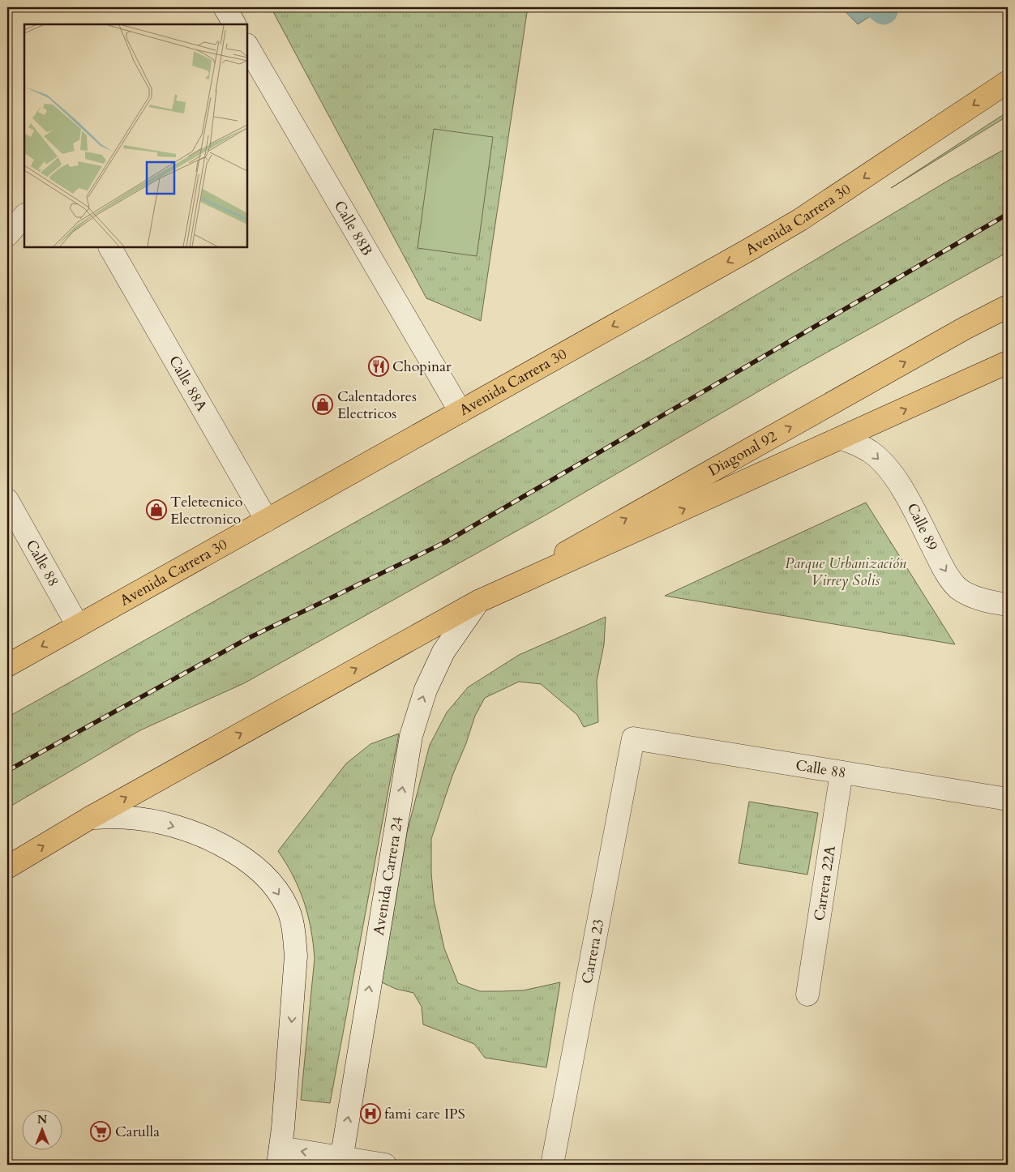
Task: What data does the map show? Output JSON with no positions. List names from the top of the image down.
{
  "streets": {
    "main road": ["Avenida Carrera 30", "Diagonal 92"],
    "street": [
      "Calle 88B",
      "Calle 88A",
      "Calle 89",
      "Calle 88",
      "Avenida Carrera 24",
      "Carrera 22A",
      "Carrera 23"
    ]
  },
  "crossings": [
    ["Avenida Carrera 30", "Calle 88B"],
    ["Avenida Carrera 30", "Calle 88A"],
    ["Avenida Carrera 30", "Calle 88"],
    ["Diagonal 92", "Avenida Carrera 24"],
    ["Calle 88", "Carrera 22A"],
    ["Calle 88", "Carrera 23"]
  ],
  "one_way": ["Calle 89", "Avenida Carrera 24"],
  "parks": ["Parque Urbanización Virrey Solis"],
  "places": {
    "restaurant": ["Chopinar"],
    "shop": ["Calentadores Electricos", "Teletecnico Electronico"],
    "hospital": ["fami care IPS"],
    "supermarket": ["Carulla"]
  },
  "north": "top"
}
